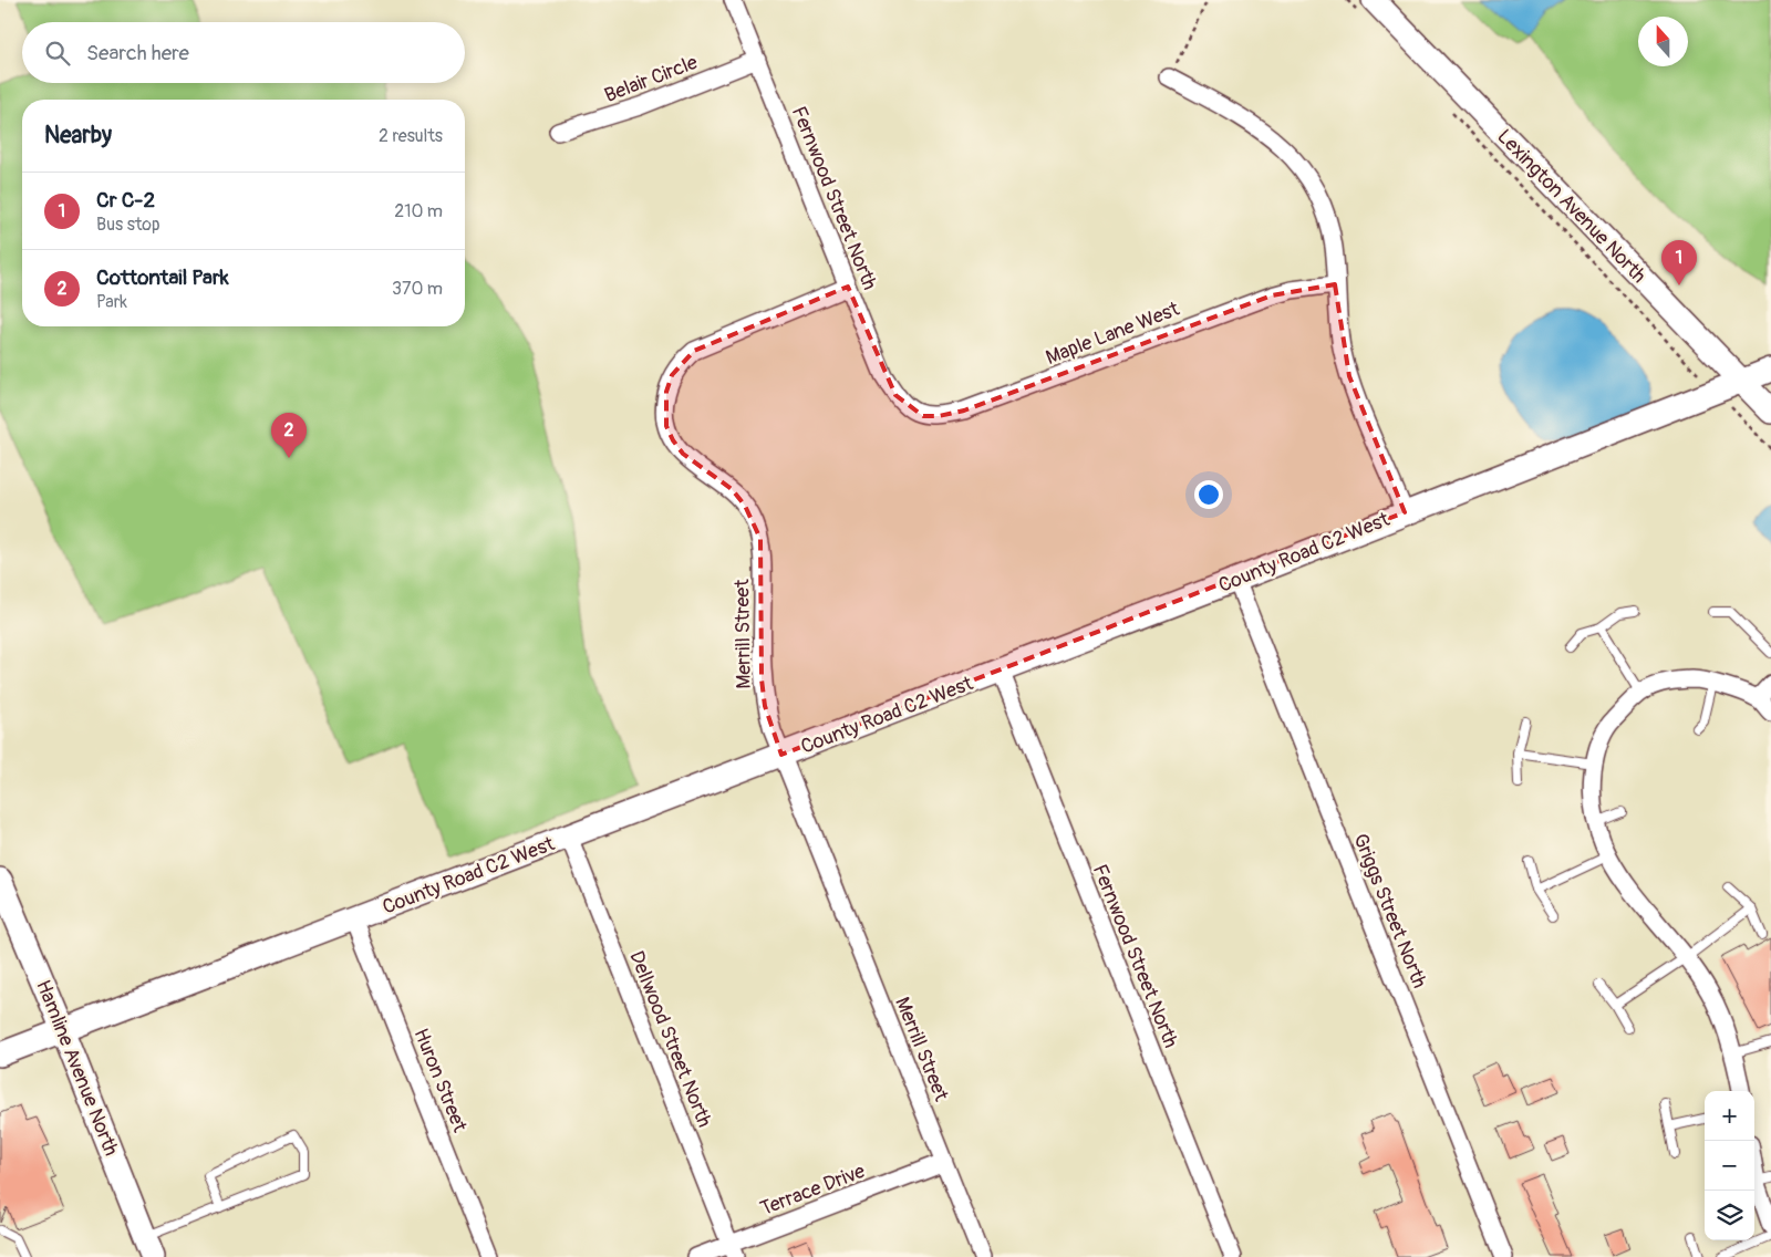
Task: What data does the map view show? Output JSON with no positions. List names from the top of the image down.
{
  "streets": {
    "street": [
      "Belair Circle",
      "Fernwood Street North",
      "Lexington Avenue North",
      "Maple Lane West",
      "County Road C2 West",
      "Merrill Street",
      "Griggs Street North",
      "Dellwood Street North",
      "Hamline Avenue North",
      "Huron Street",
      "Terrace Drive"
    ]
  },
  "crossings": [
    ["Belair Circle", "Fernwood Street North"],
    ["Fernwood Street North", "Maple Lane West"],
    ["Fernwood Street North", "County Road C2 West"],
    ["Fernwood Street North", "Merrill Street"],
    ["Lexington Avenue North", "County Road C2 West"],
    ["County Road C2 West", "Merrill Street"],
    ["County Road C2 West", "Griggs Street North"],
    ["County Road C2 West", "Dellwood Street North"],
    ["County Road C2 West", "Hamline Avenue North"],
    ["County Road C2 West", "Huron Street"],
    ["Merrill Street", "Terrace Drive"],
    ["Dellwood Street North", "Terrace Drive"]
  ],
  "north": "top",
  "page": {
    "search": "Search here",
    "heading": ["Nearby", "2 results"],
    "list": [
      {
        "mark": "1",
        "name": "Cr C-2",
        "note": "Bus stop",
        "value": "210 m"
      },
      {
        "mark": "2",
        "name": "Cottontail Park",
        "note": "Park",
        "value": "370 m"
      }
    ],
    "pins": ["1", "2"],
    "map_buttons": ["+", "−"]
  }
}
